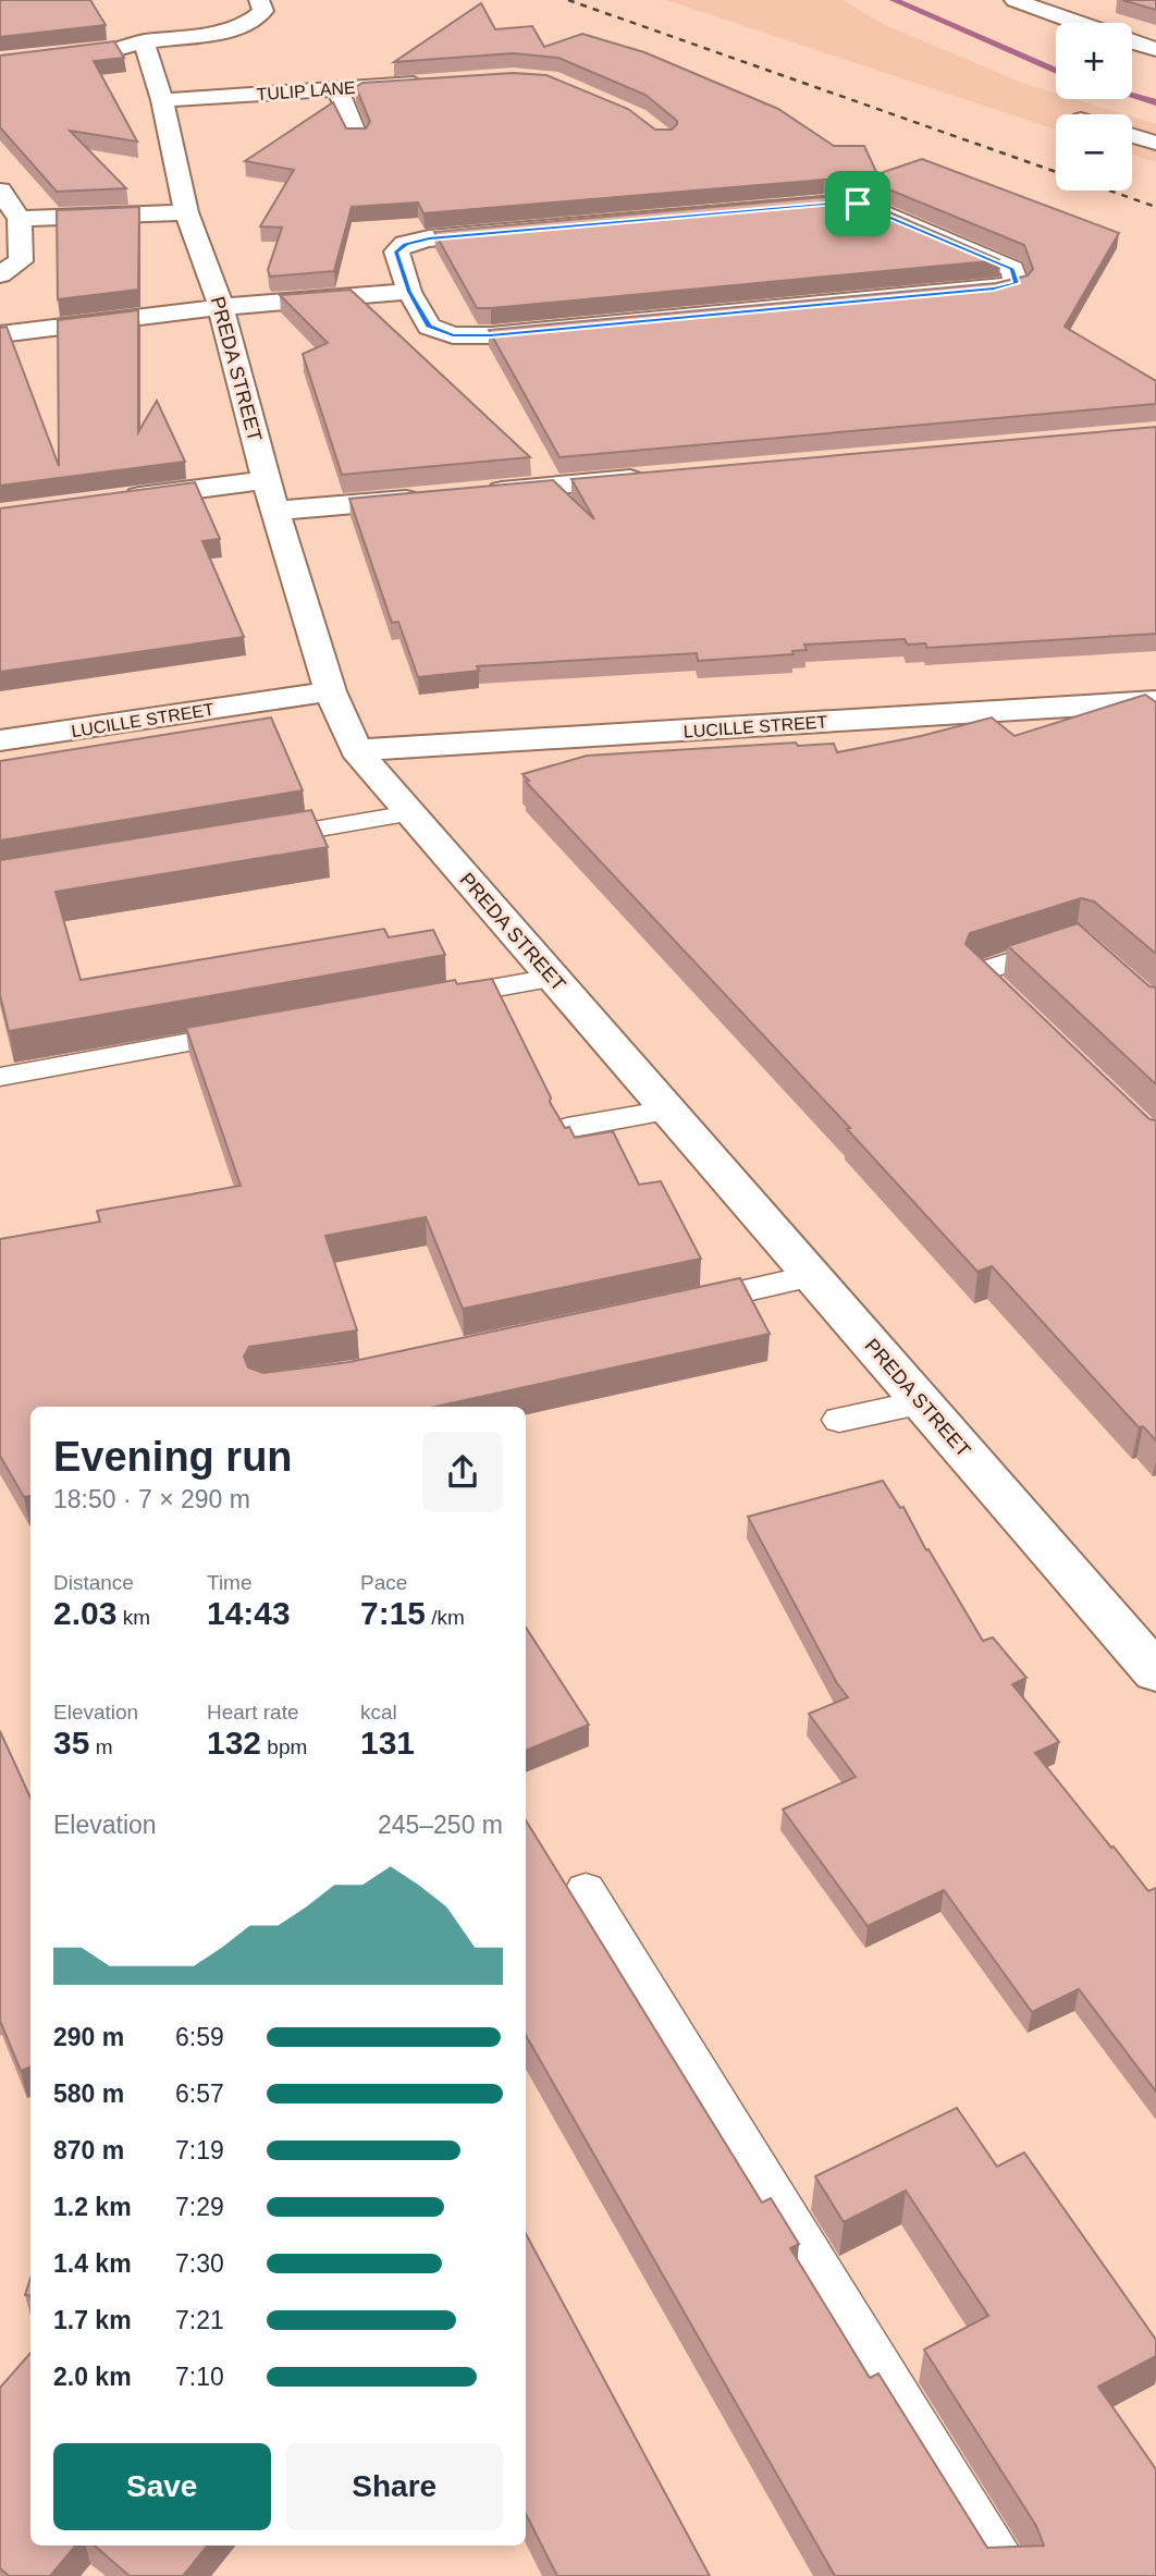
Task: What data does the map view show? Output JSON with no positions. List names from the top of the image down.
{
  "streets": {
    "street": ["TULIP LANE", "PREDA STREET", "LUCILLE STREET"]
  },
  "crossings": [
    ["TULIP LANE", "PREDA STREET"],
    ["PREDA STREET", "LUCILLE STREET"]
  ],
  "page": {
    "map_buttons": ["+", "−"],
    "heading": ["Evening run", "18:50 · 7 × 290 m"],
    "stats": [
      ["Distance", "2.03 km"],
      ["Time", "14:43"],
      ["Pace", "7:15 /km"],
      ["Elevation", "35 m"],
      ["Heart rate", "132 bpm"],
      ["kcal", "131"]
    ],
    "chart": ["Elevation", "245–250 m"],
    "list": [
      {
        "name": "290 m",
        "note": "6:59"
      },
      {
        "name": "580 m",
        "note": "6:57"
      },
      {
        "name": "870 m",
        "note": "7:19"
      },
      {
        "name": "1.2 km",
        "note": "7:29"
      },
      {
        "name": "1.4 km",
        "note": "7:30"
      },
      {
        "name": "1.7 km",
        "note": "7:21"
      },
      {
        "name": "2.0 km",
        "note": "7:10"
      }
    ],
    "buttons": ["Save", "Share"]
  }
}
